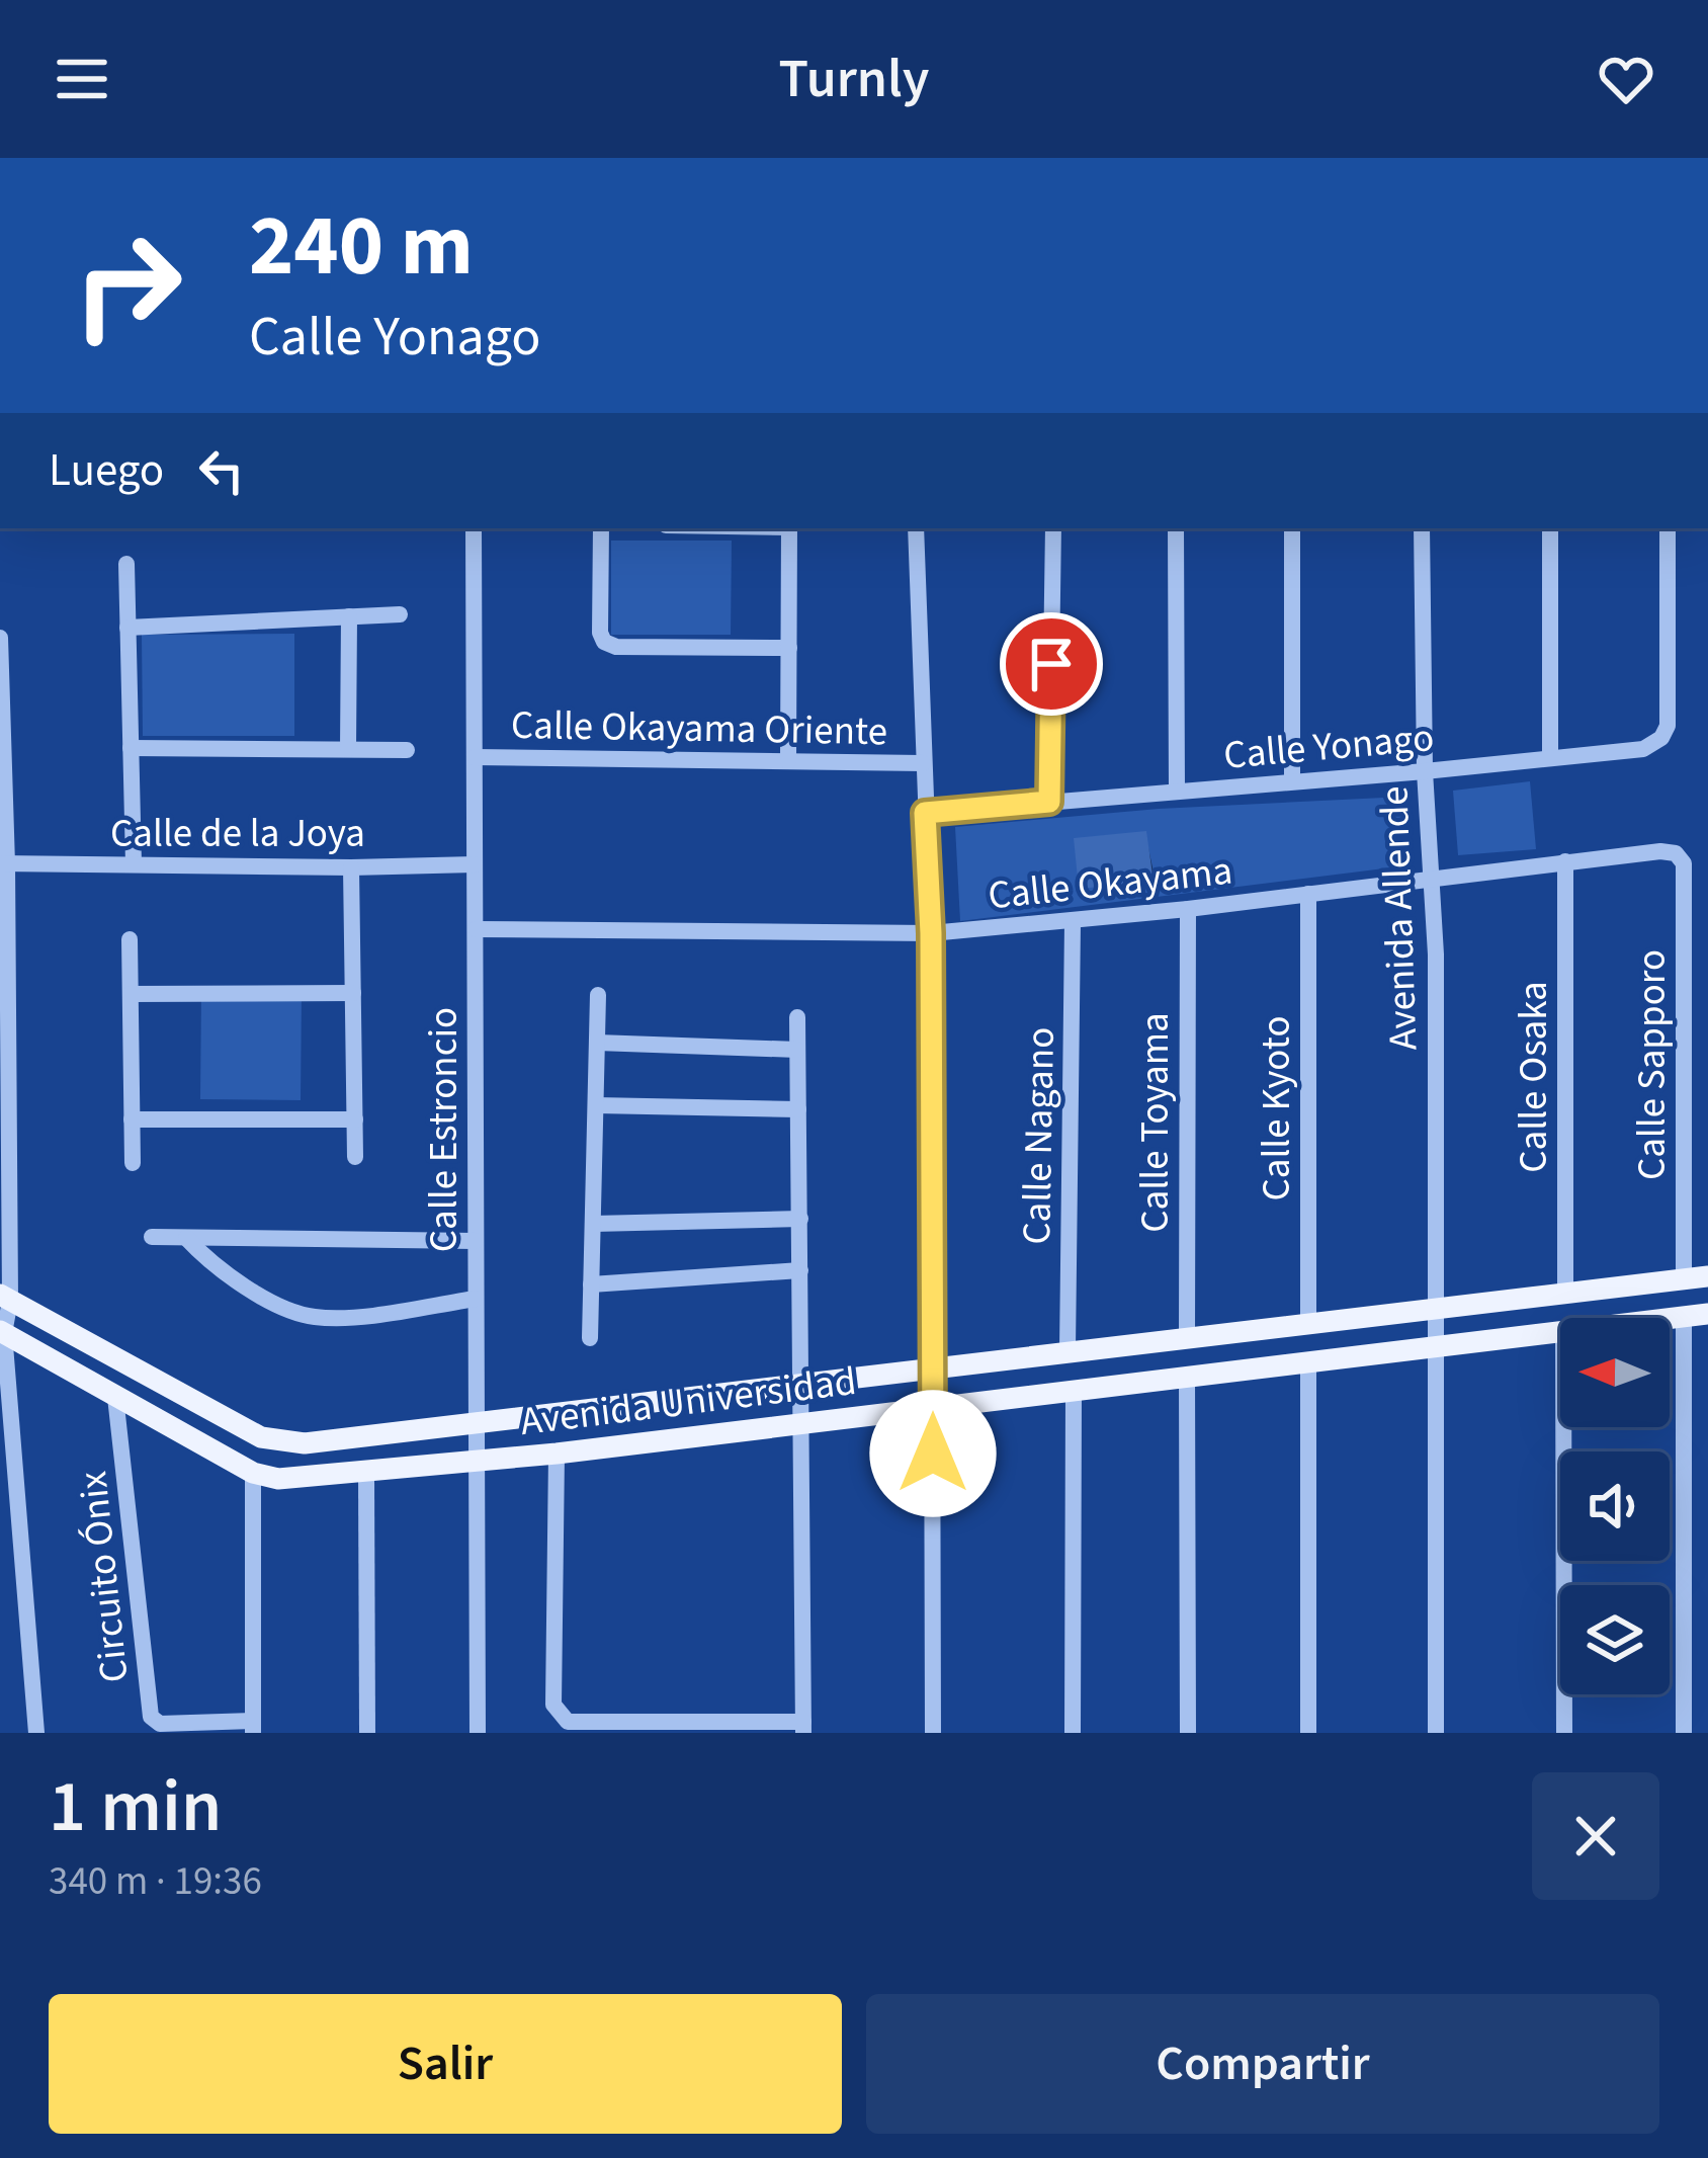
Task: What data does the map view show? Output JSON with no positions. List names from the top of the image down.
{
  "streets": {
    "main road": ["Avenida Universidad"],
    "street": [
      "Calle Okayama Oriente",
      "Calle Yonago",
      "Calle de la Joya",
      "Calle Okayama",
      "Avenida Allende",
      "Calle Sapporo",
      "Calle Osaka",
      "Calle Kyoto",
      "Calle Toyama",
      "Calle Estroncio",
      "Calle Nagano",
      "Circuito Ónix"
    ]
  },
  "crossings": [
    ["Calle Okayama Oriente", "Calle Estroncio"],
    ["Calle Yonago", "Avenida Allende"],
    ["Calle de la Joya", "Calle Estroncio"],
    ["Calle Okayama", "Avenida Allende"],
    ["Calle Okayama", "Calle Sapporo"],
    ["Calle Okayama", "Calle Osaka"],
    ["Calle Okayama", "Calle Kyoto"],
    ["Calle Okayama", "Calle Toyama"],
    ["Calle Okayama", "Calle Estroncio"],
    ["Calle Okayama", "Calle Nagano"],
    ["Avenida Allende", "Avenida Universidad"],
    ["Calle Sapporo", "Avenida Universidad"],
    ["Calle Osaka", "Avenida Universidad"],
    ["Calle Kyoto", "Avenida Universidad"],
    ["Calle Toyama", "Avenida Universidad"],
    ["Calle Estroncio", "Avenida Universidad"],
    ["Calle Nagano", "Avenida Universidad"],
    ["Avenida Universidad", "Circuito Ónix"]
  ],
  "north": "left",
  "page": {
    "header": "Turnly",
    "turn": ["240 m", "Calle Yonago"],
    "then": "Luego",
    "heading": ["1 min", "340 m · 19:36"],
    "buttons": ["Salir", "Compartir"]
  }
}
